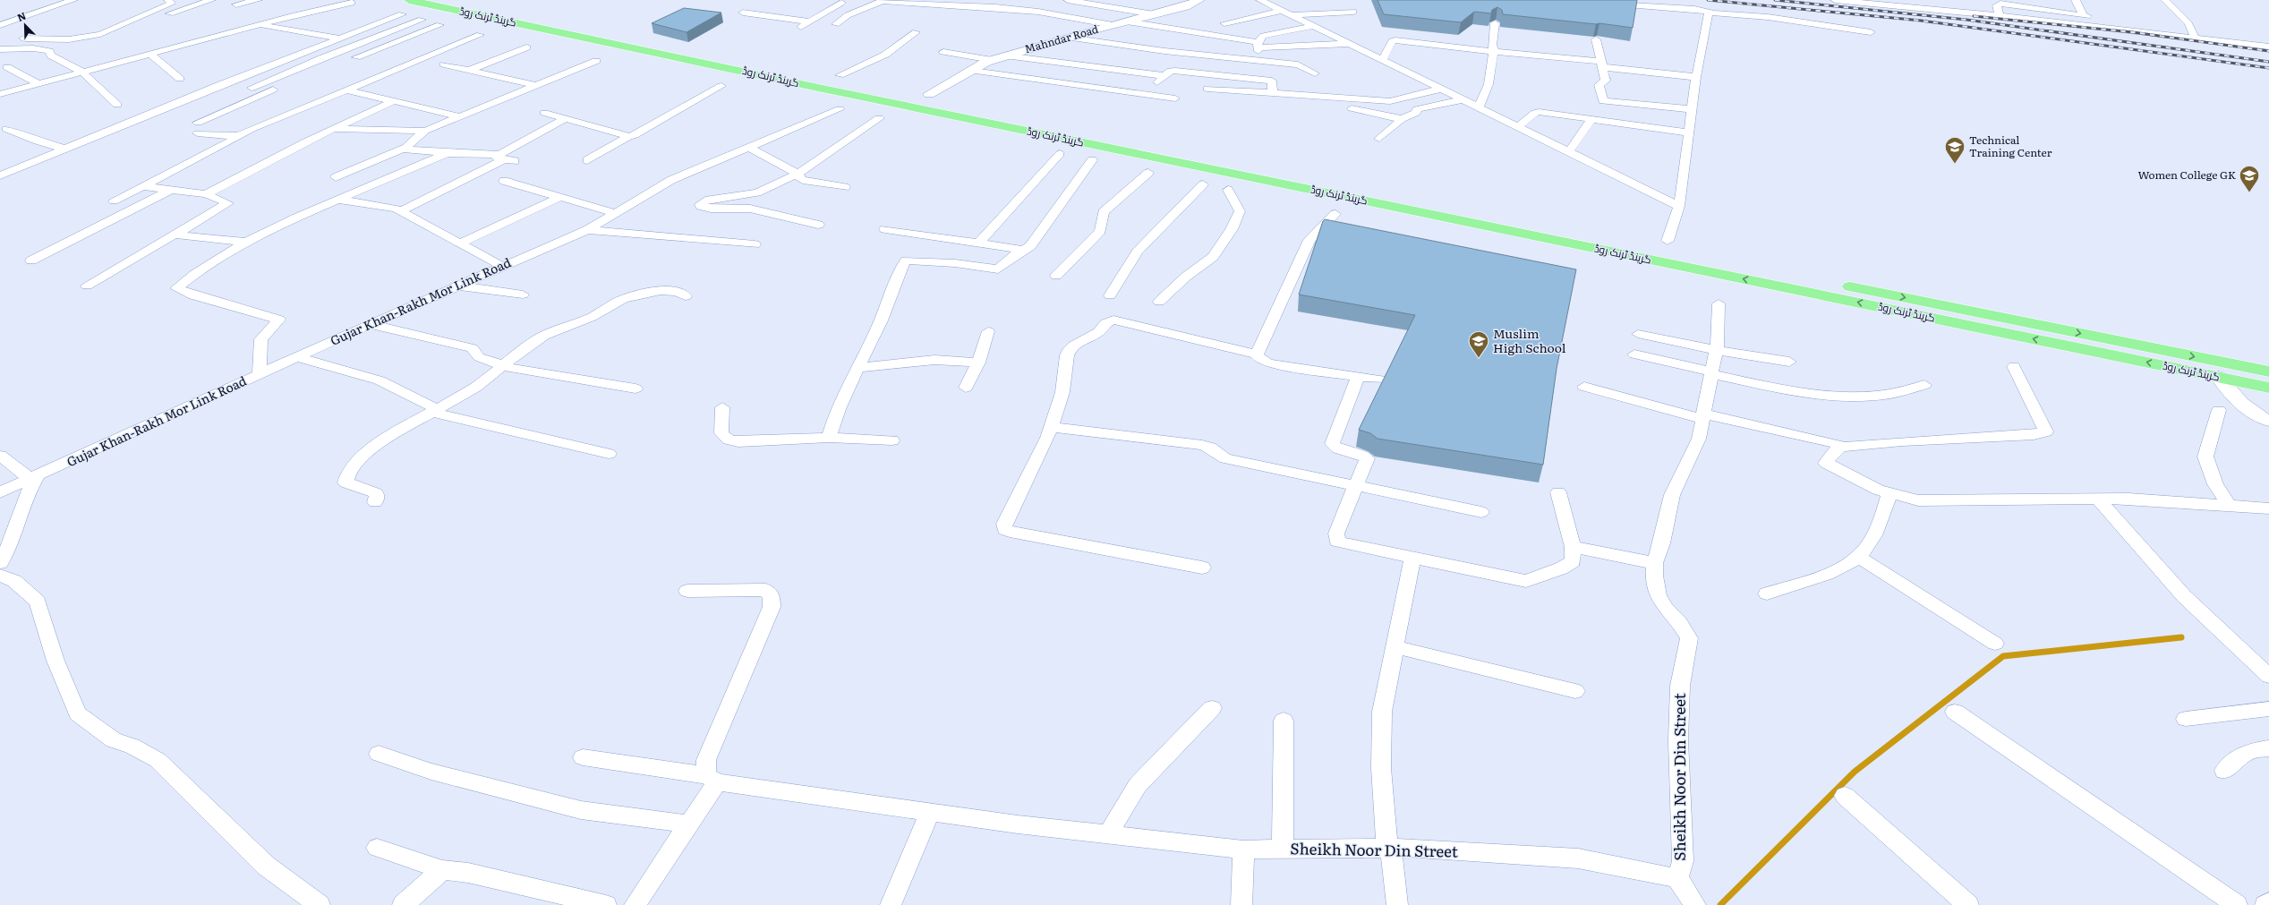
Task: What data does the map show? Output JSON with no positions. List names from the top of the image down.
{
  "streets": {
    "highway": ["گرینڈ ٹرنک روڈ"],
    "street": ["Mahndar Road", "Gujar Khan-Rakh Mor Link Road", "Sheikh Noor Din Street"]
  },
  "places": {
    "school or university": ["Technical Training Center", "Women College GK", "Muslim High School"]
  },
  "north": "top left"
}
